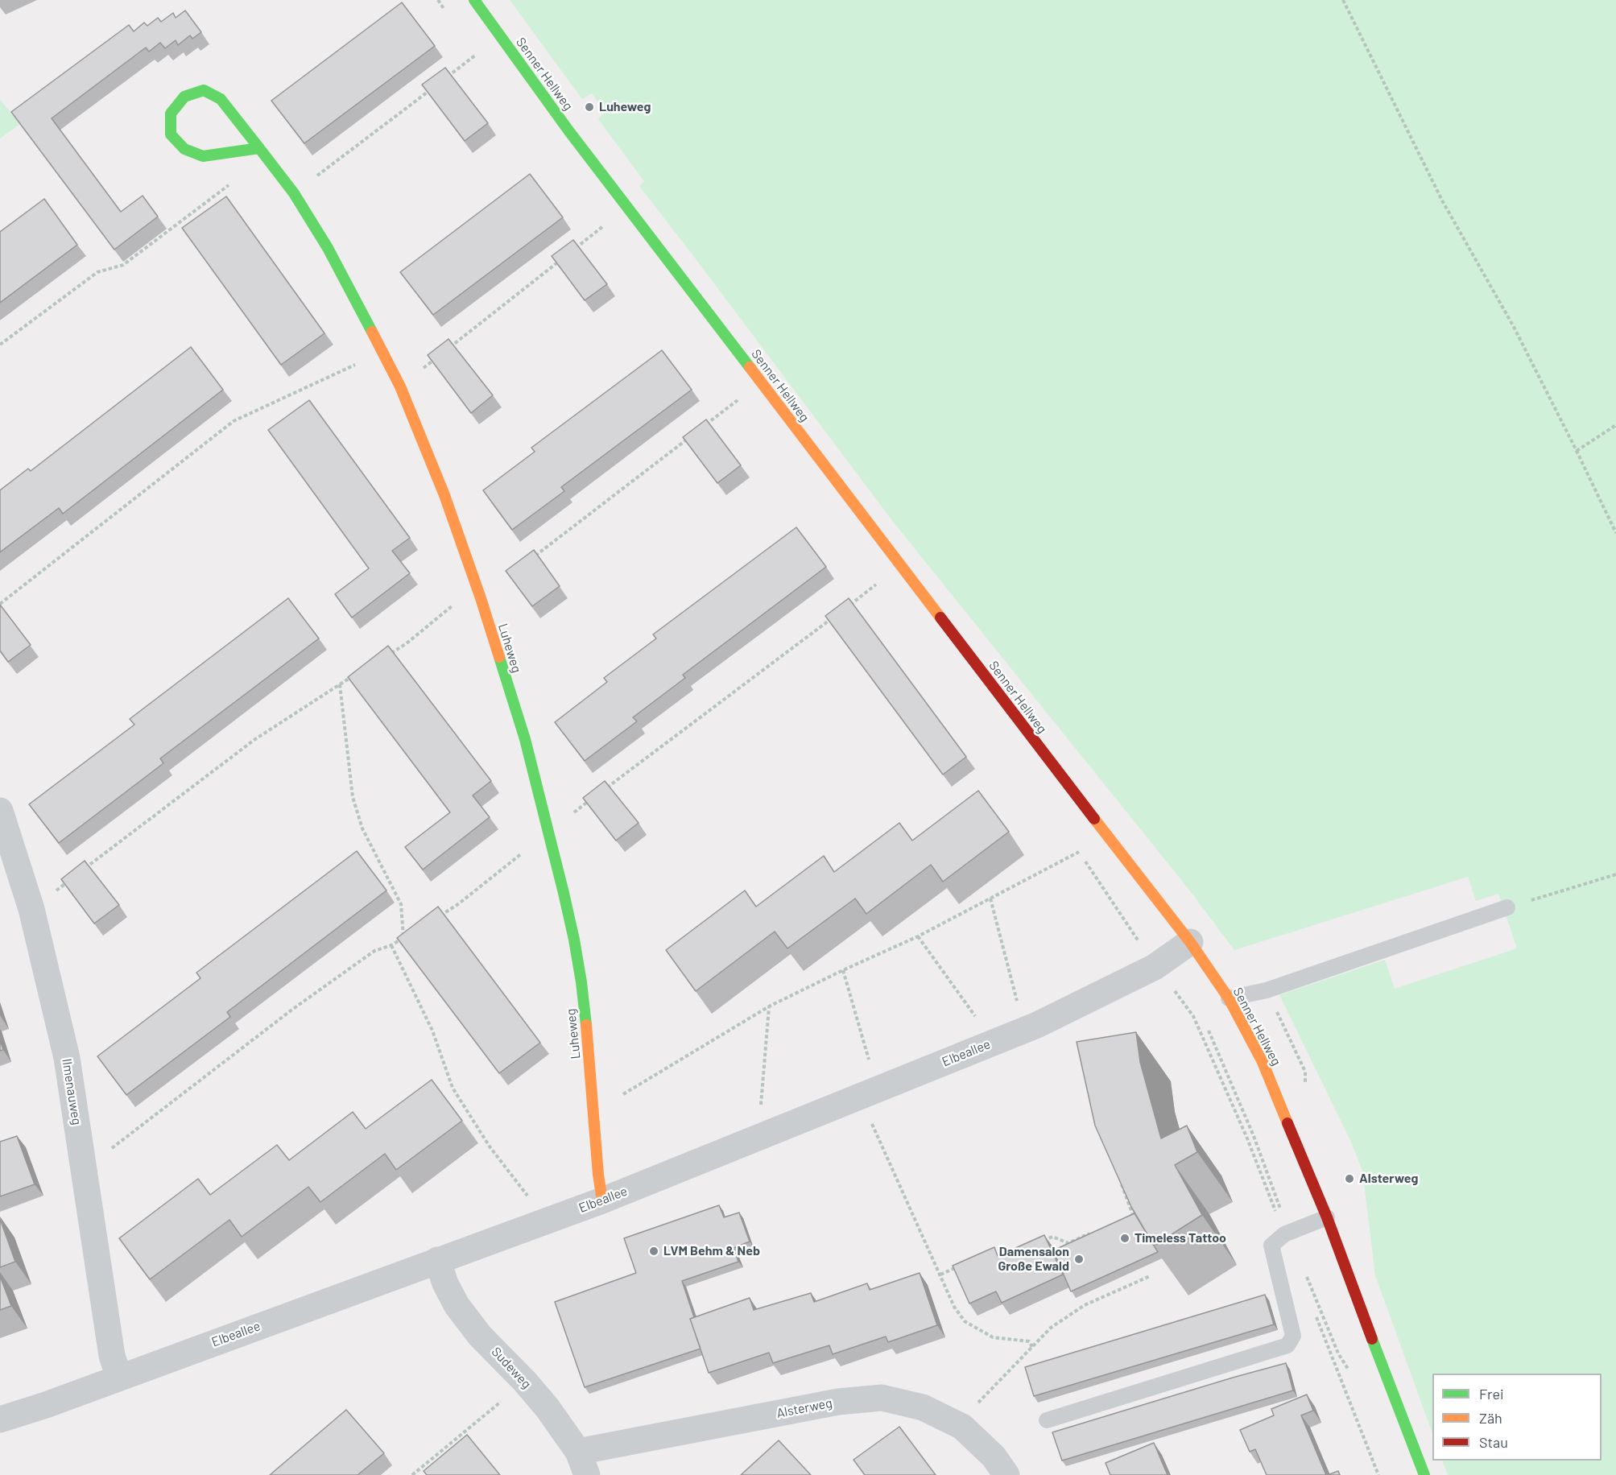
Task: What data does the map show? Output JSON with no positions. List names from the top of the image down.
{
  "streets": {
    "street": [
      "Senner Hellweg",
      "Luheweg",
      "Elbeallee",
      "Ilmenauweg",
      "Sudeweg",
      "Alsterweg"
    ]
  },
  "crossings": [
    ["Senner Hellweg", "Elbeallee"],
    ["Luheweg", "Elbeallee"],
    ["Elbeallee", "Ilmenauweg"],
    ["Elbeallee", "Sudeweg"],
    ["Sudeweg", "Alsterweg"]
  ],
  "places": [
    "Luheweg",
    "Alsterweg",
    "Timeless Tattoo",
    "LVM Behm & Neb",
    "Damensalon Große Ewald"
  ],
  "legend": ["Frei", "Zäh", "Stau"]
}
